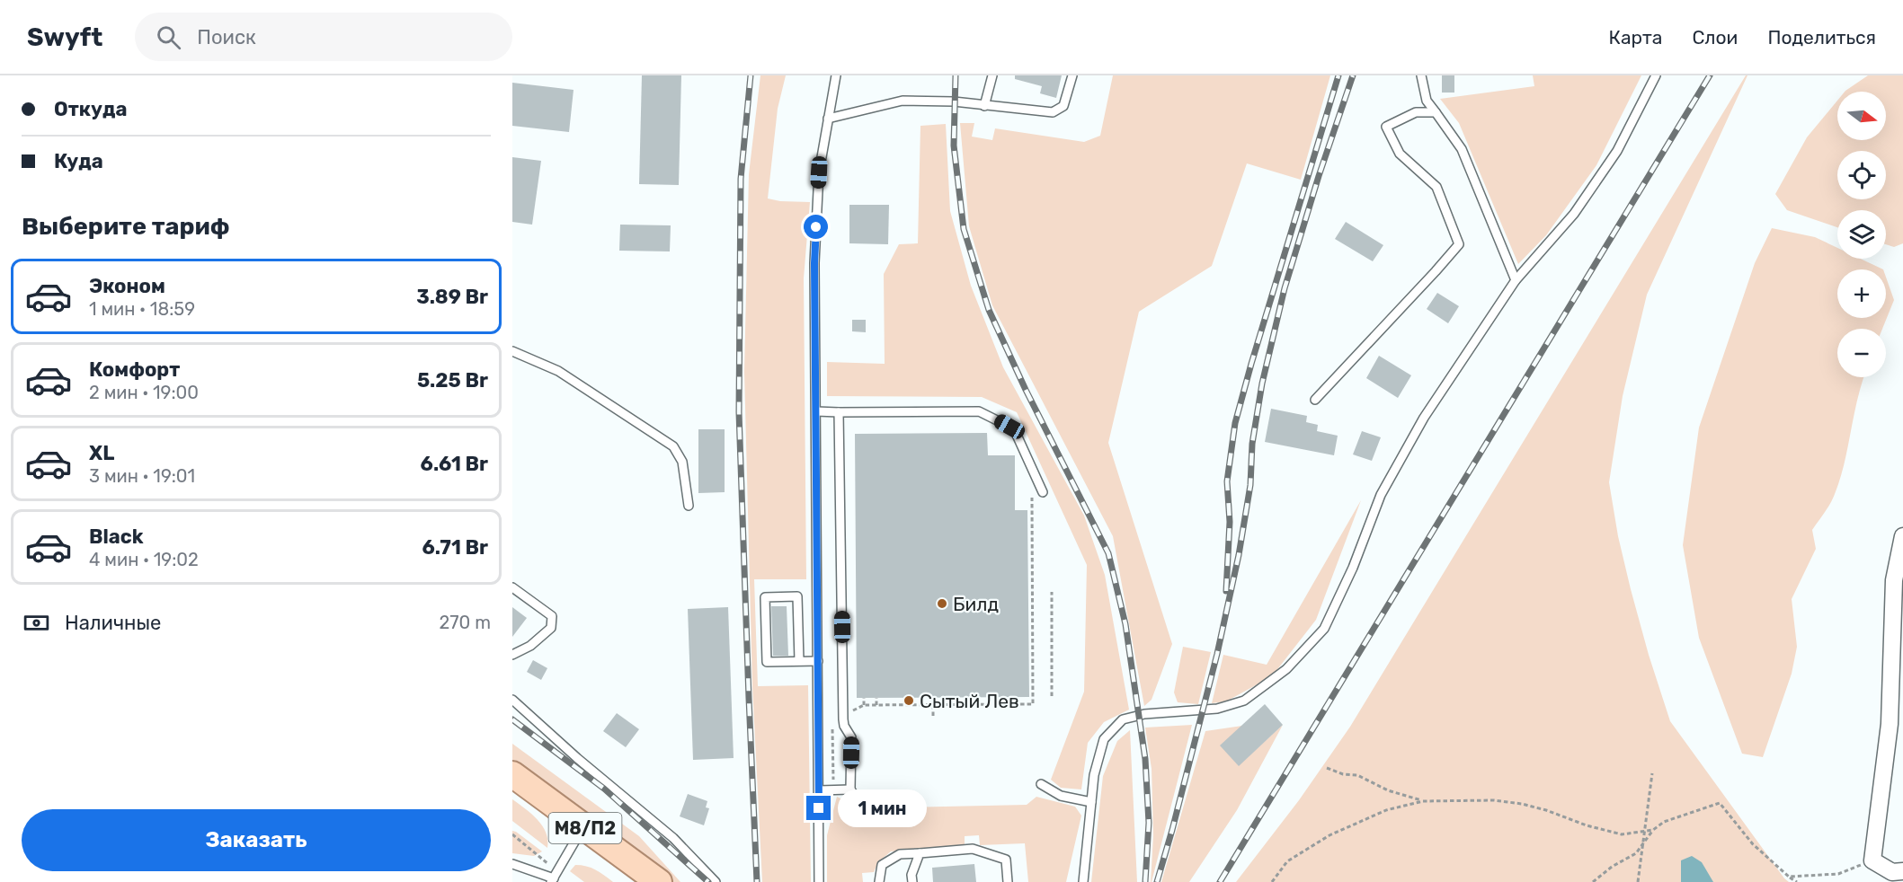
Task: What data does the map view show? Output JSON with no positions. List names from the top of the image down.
{
  "streets": {
    "main road": ["М8/П2"]
  },
  "places": ["Билд", "Сытый Лев"],
  "north": "right",
  "page": {
    "header": "Swyft",
    "search": "Поиск",
    "nav": ["Карта", "Слои", "Поделиться"],
    "banner": ["Откуда", "Куда"],
    "map_buttons": ["+", "−"],
    "heading": "Выберите тариф",
    "list": [
      {
        "name": "Эконом",
        "note": "1 мин · 18:59",
        "value": "3.89 Br"
      },
      {
        "name": "Комфорт",
        "note": "2 мин · 19:00",
        "value": "5.25 Br"
      },
      {
        "name": "XL",
        "note": "3 мин · 19:01",
        "value": "6.61 Br"
      },
      {
        "name": "Black",
        "note": "4 мин · 19:02",
        "value": "6.71 Br"
      }
    ],
    "pay": ["Наличные", "270 m"],
    "bubble": "1 мин",
    "buttons": "Заказать"
  }
}
